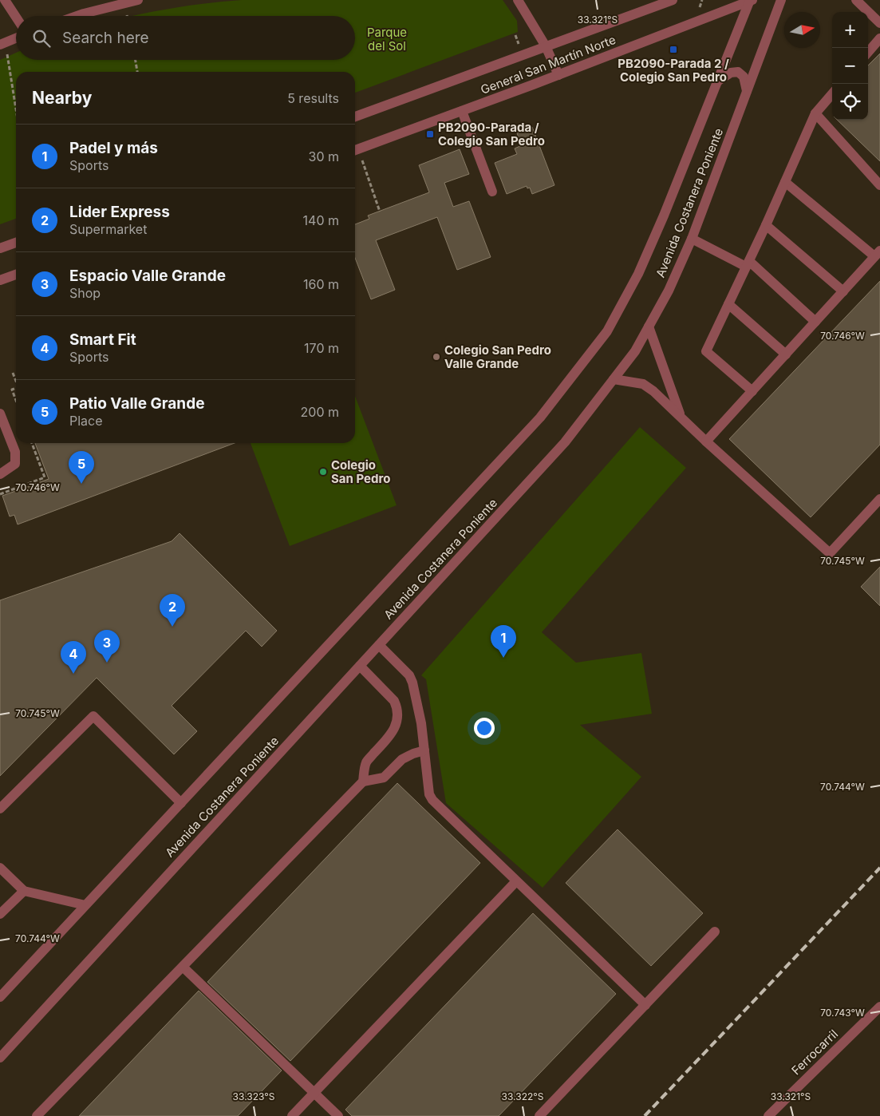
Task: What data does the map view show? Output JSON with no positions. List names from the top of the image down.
{
  "streets": {
    "street": ["General San Martín Norte", "Avenida Costanera Poniente", "Ferrocarril"]
  },
  "crossings": [
    ["General San Martín Norte", "Avenida Costanera Poniente"]
  ],
  "parks": ["Parque del Sol"],
  "places": {
    "transit": ["PB2090-Parada 2 / Colegio San Pedro", "PB2090-Parada / Colegio San Pedro"],
    "other": ["Colegio San Pedro Valle Grande", "Colegio San Pedro"]
  },
  "north": "right",
  "page": {
    "map_buttons": ["+", "−"],
    "search": "Search here",
    "heading": ["Nearby", "5 results"],
    "list": [
      {
        "mark": "1",
        "name": "Padel y más",
        "note": "Sports",
        "value": "30 m"
      },
      {
        "mark": "2",
        "name": "Lider Express",
        "note": "Supermarket",
        "value": "140 m"
      },
      {
        "mark": "3",
        "name": "Espacio Valle Grande",
        "note": "Shop",
        "value": "160 m"
      },
      {
        "mark": "4",
        "name": "Smart Fit",
        "note": "Sports",
        "value": "170 m"
      },
      {
        "mark": "5",
        "name": "Patio Valle Grande",
        "note": "Place",
        "value": "200 m"
      }
    ],
    "pins": [
      "5",
      "2",
      "1",
      "3",
      "4"
    ]
  },
  "coordinates": [
    "33.321°S",
    "70.746°W",
    "70.745°W",
    "70.744°W",
    "70.743°W",
    "33.323°S",
    "33.322°S"
  ]
}
